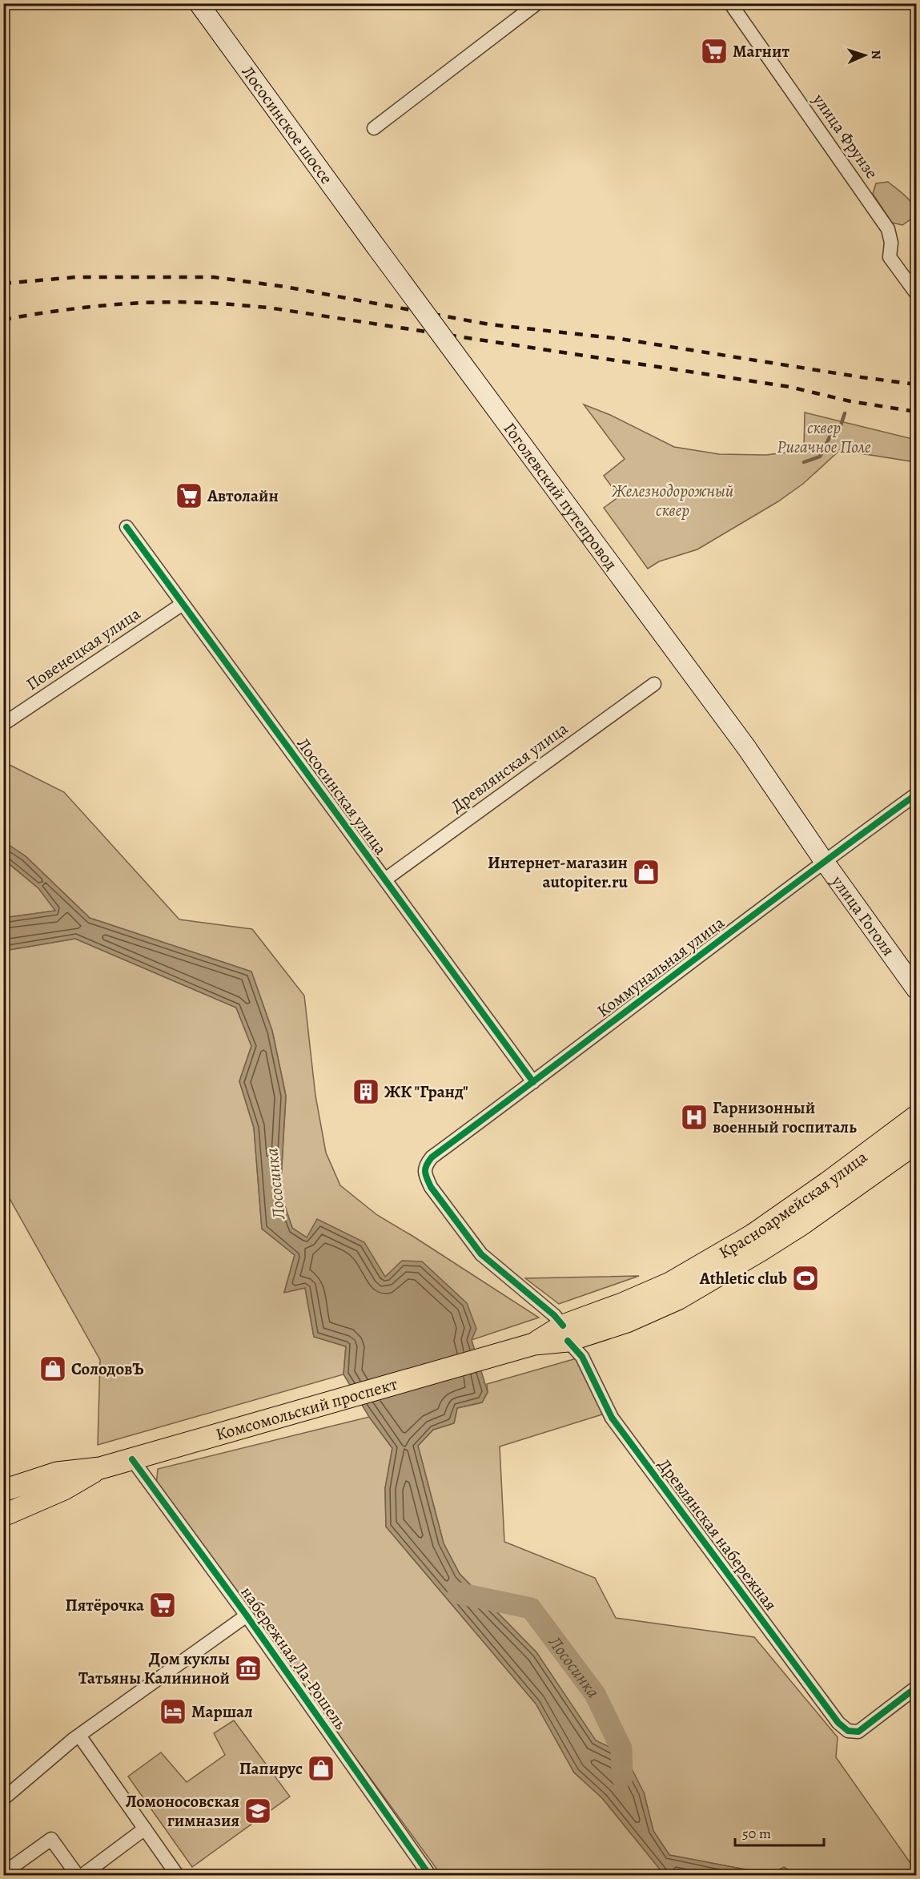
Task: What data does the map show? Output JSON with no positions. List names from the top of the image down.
{
  "streets": {
    "main road": [
      "Лососинское шоссе",
      "Гоголевский путепровод",
      "улица Гоголя",
      "Красноармейская улица",
      "Комсомольский проспект"
    ],
    "street": [
      "улица Фрунзе",
      "Повенецкая улица",
      "Древлянская улица",
      "Лососинская улица",
      "Коммунальная улица",
      "Древлянская набережная",
      "набережная Ла-Рошель"
    ]
  },
  "crossings": [
    ["Лососинское шоссе", "Гоголевский путепровод"],
    ["Гоголевский путепровод", "улица Гоголя"],
    ["Повенецкая улица", "Лососинская улица"],
    ["Древлянская улица", "Лососинская улица"],
    ["Лососинская улица", "Коммунальная улица"],
    ["улица Гоголя", "Коммунальная улица"],
    ["Коммунальная улица", "Древлянская набережная"],
    ["Красноармейская улица", "Комсомольский проспект"],
    ["Красноармейская улица", "Древлянская набережная"],
    ["Комсомольский проспект", "набережная Ла-Рошель"]
  ],
  "water": ["Лососинка"],
  "parks": ["сквер Ригачное Поле", "Железнодорожный сквер"],
  "places": {
    "supermarket": ["Магнит", "Автолайн", "Пятёрочка"],
    "shop": ["Интернет-магазин autopiter.ru", "СолодовЪ", "Папирус"],
    "building": ["ЖК \"Гранд\""],
    "hospital": ["Гарнизонный военный госпиталь"],
    "sports": ["Athletic club"],
    "museum": ["Дом куклы Татьяны Калининой"],
    "hotel": ["Маршал"],
    "school or university": ["Ломоносовская гимназия"]
  },
  "scale_bar": "50 m",
  "north": "right"
}
